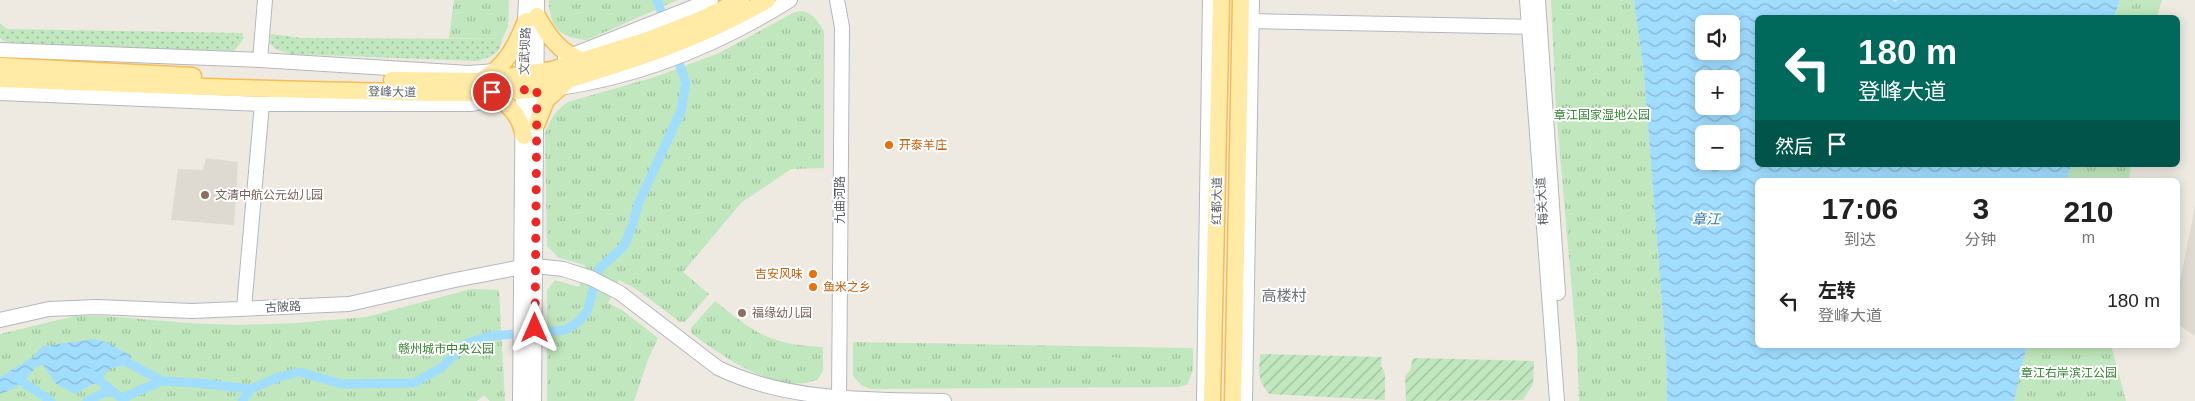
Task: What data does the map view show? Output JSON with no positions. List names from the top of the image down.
{
  "streets": {
    "main road": ["登峰大道", "红都大道"],
    "street": [
      "文武坝路",
      "九曲河路",
      "梅关大道",
      "古陂路"
    ]
  },
  "crossings": [
    ["文武坝路", "登峰大道"],
    ["文武坝路", "古陂路"],
    ["九曲河路", "古陂路"]
  ],
  "districts": ["高楼村"],
  "water": ["章江"],
  "parks": ["章江国家湿地公园", "赣州城市中央公园", "章江右岸滨江公园"],
  "places": [
    "开泰羊庄",
    "文清中航公元幼儿园",
    "吉安风味",
    "鱼米之乡",
    "福缘幼儿园"
  ],
  "page": {
    "map_buttons": ["+", "−"],
    "turn": ["180 m", "登峰大道"],
    "then": "然后",
    "eta": [
      "17:06",
      "到达",
      "3",
      "分钟",
      "210",
      "m"
    ],
    "list": [
      {
        "name": "左转",
        "note": "登峰大道",
        "value": "180 m"
      }
    ]
  }
}
